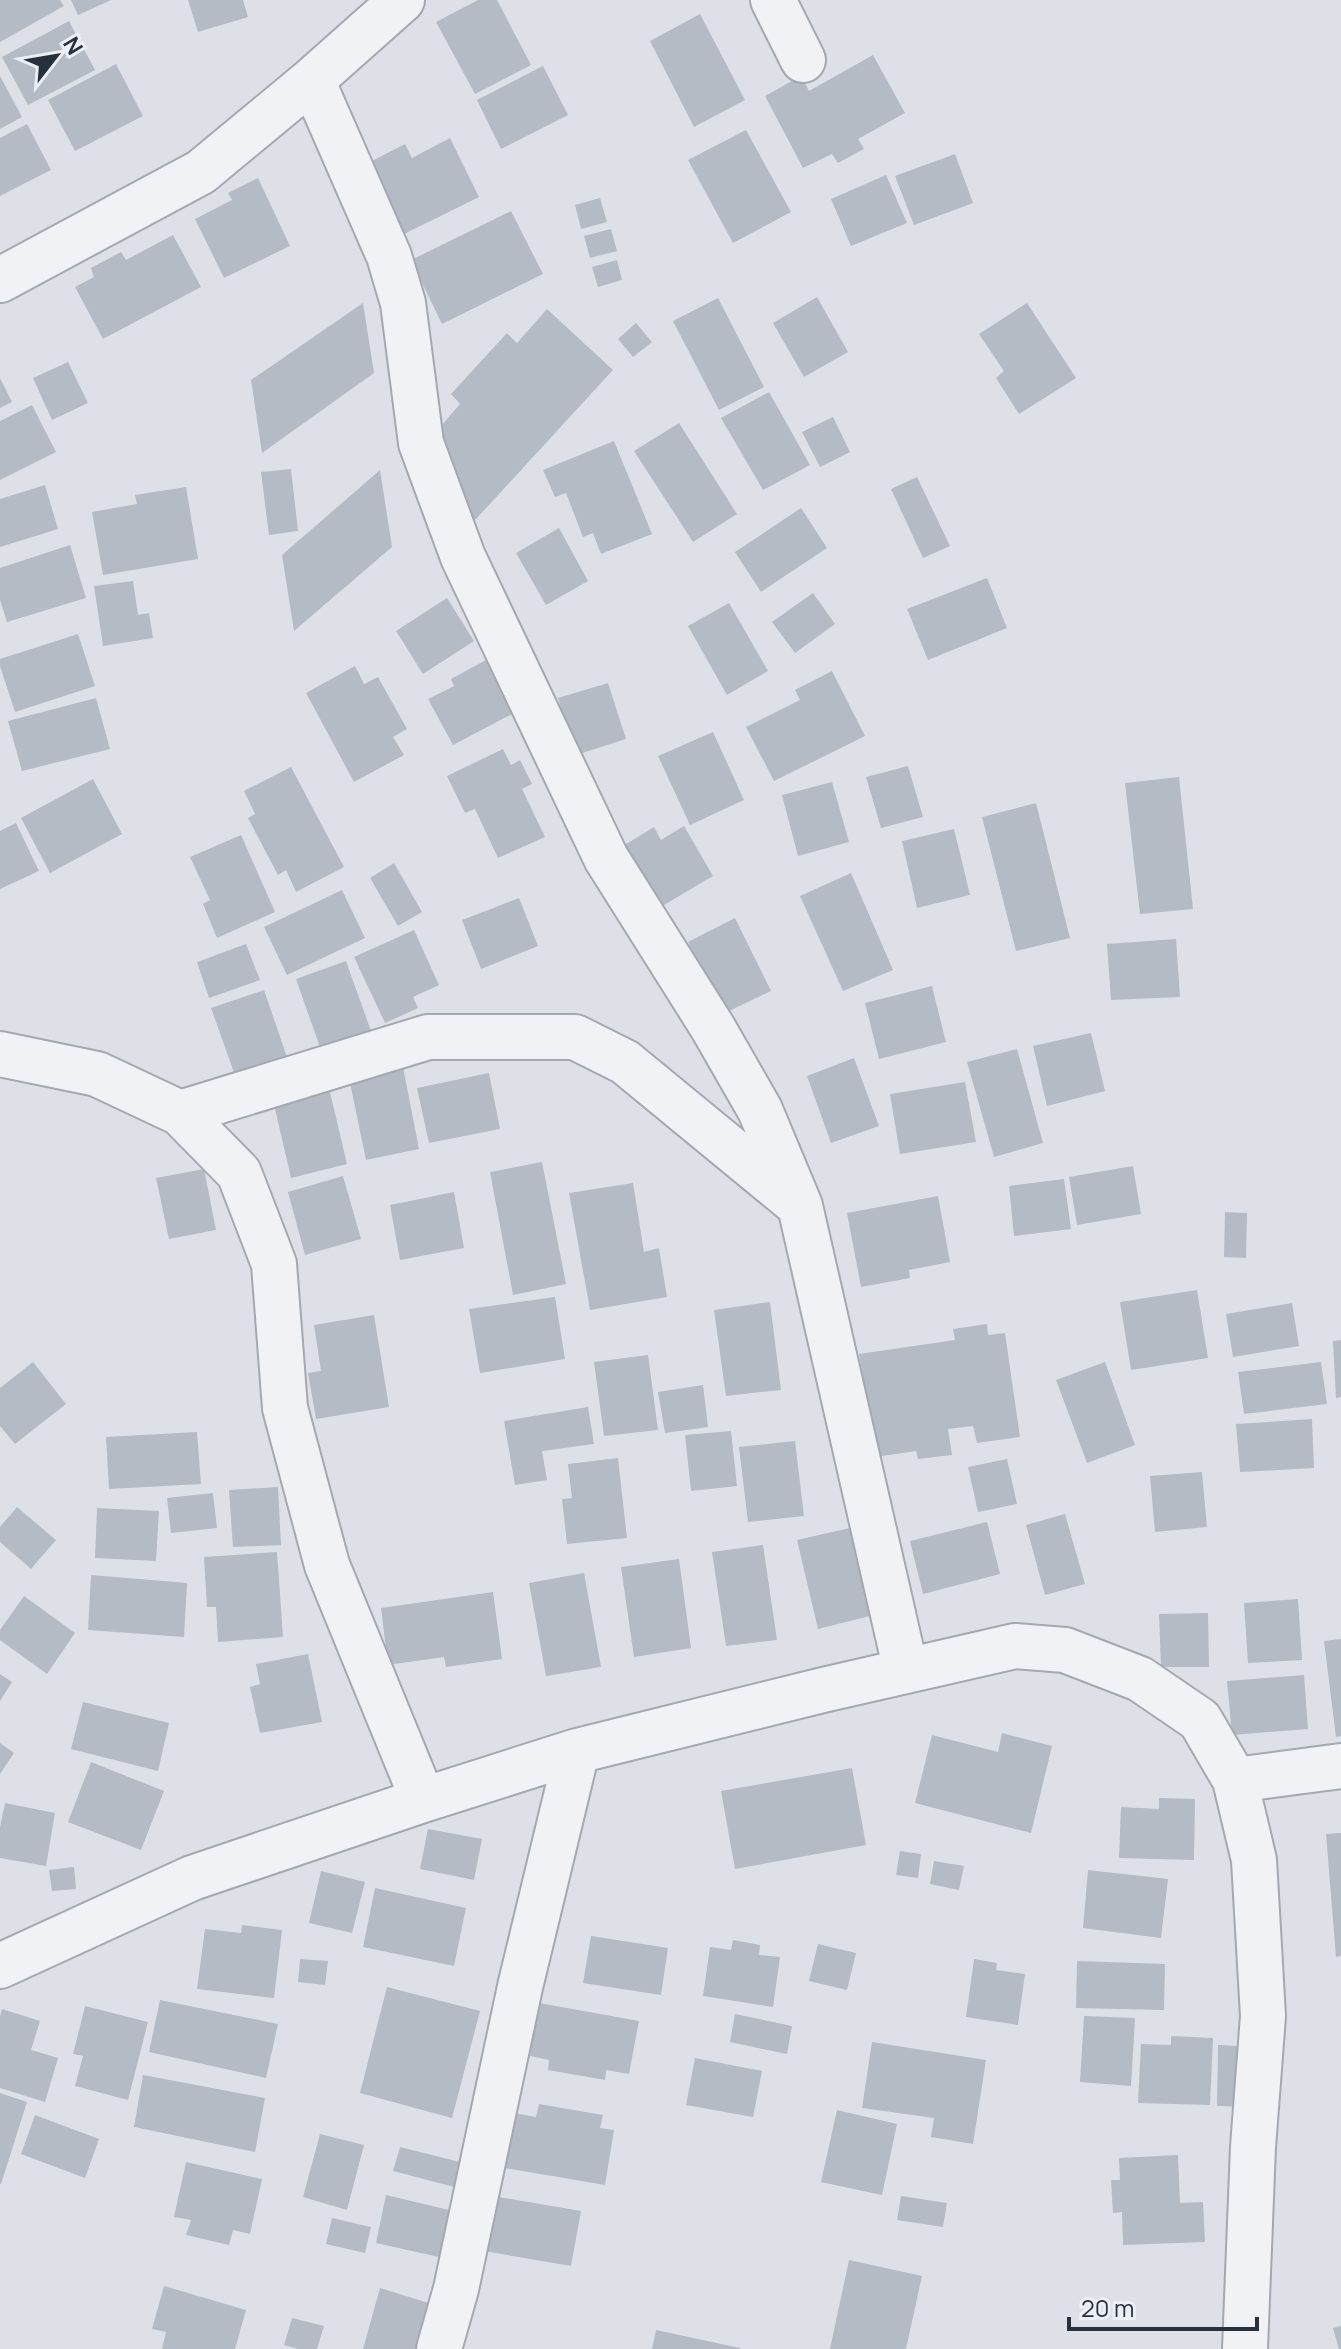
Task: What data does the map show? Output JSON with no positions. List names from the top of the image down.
{
  "scale_bar": "20 m",
  "north": "top right"
}
